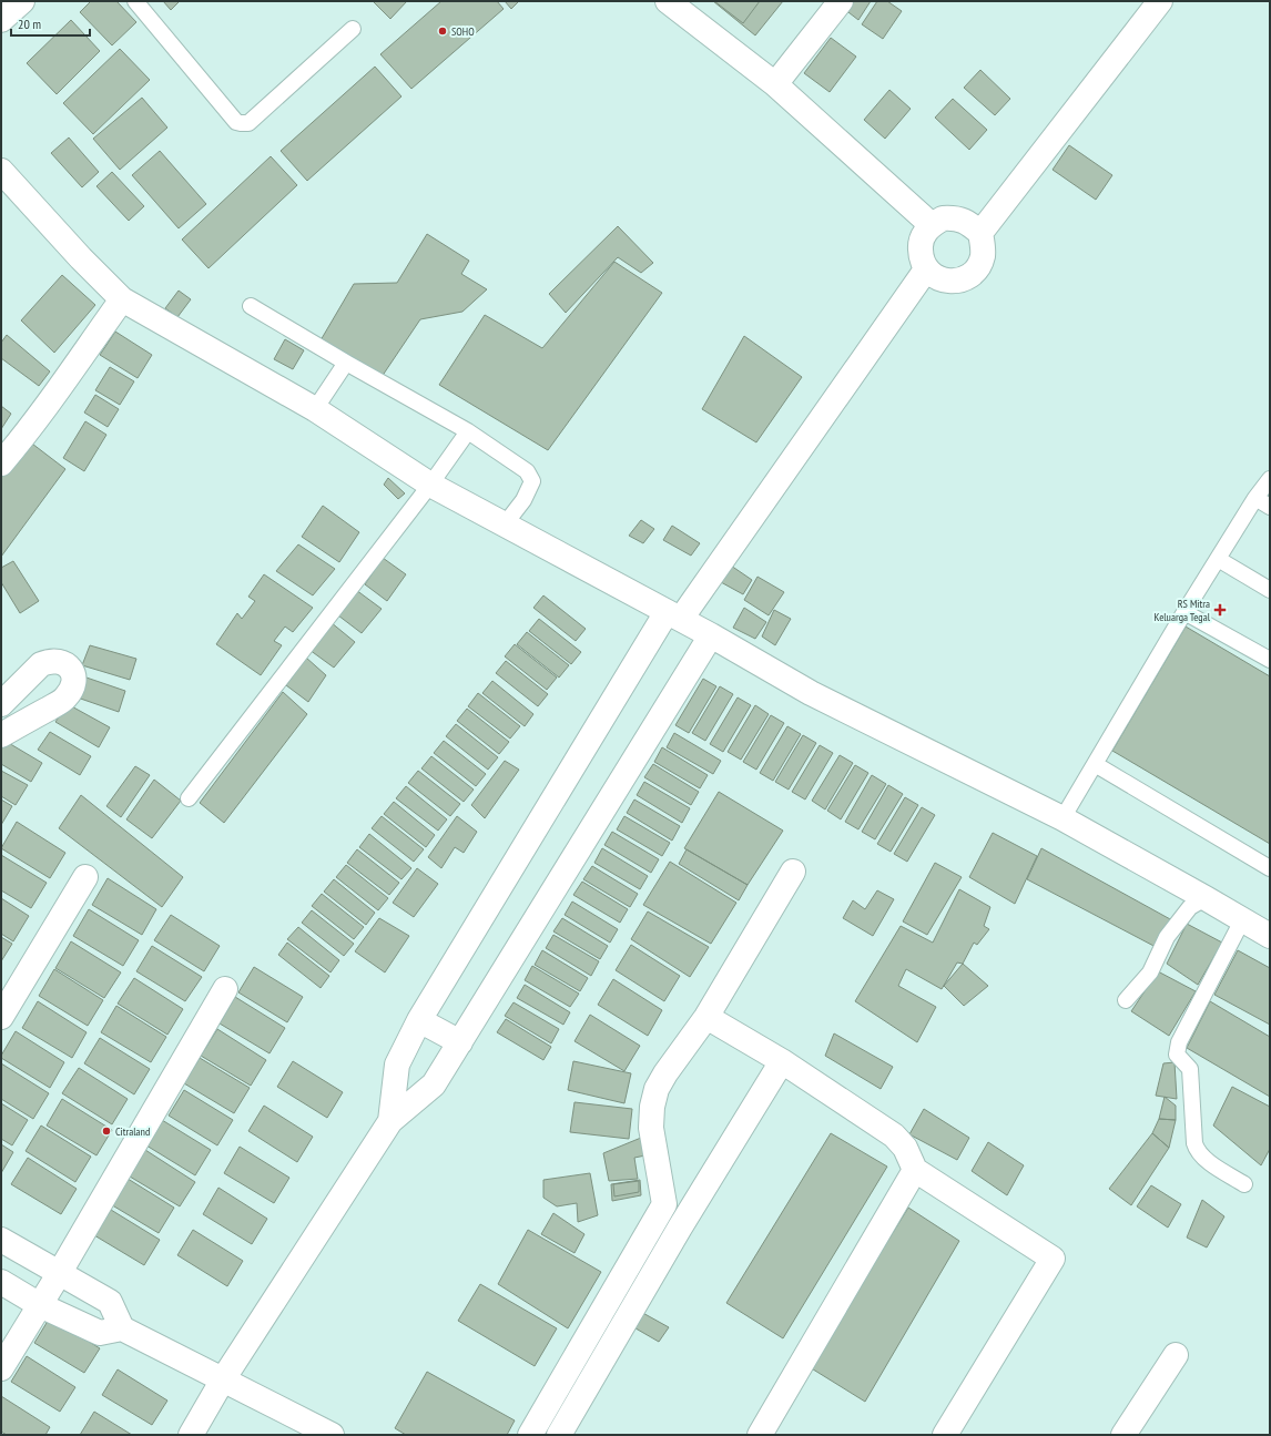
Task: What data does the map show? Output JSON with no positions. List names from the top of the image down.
{
  "places": {
    "other": ["SOHO", "Citraland"],
    "health": ["RS Mitra Keluarga Tegal"]
  },
  "scale_bar": "20 m"
}
